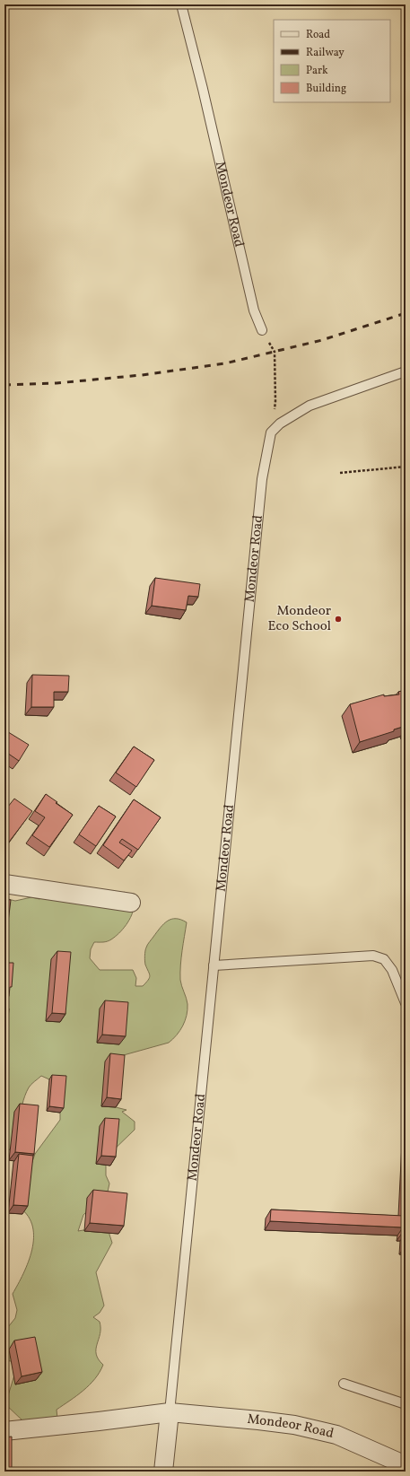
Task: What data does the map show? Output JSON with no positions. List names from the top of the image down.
{
  "streets": {
    "street": ["Mondeor Road"]
  },
  "places": ["Mondeor Eco School"],
  "legend": [
    "Road",
    "Railway",
    "Park",
    "Building"
  ]
}
